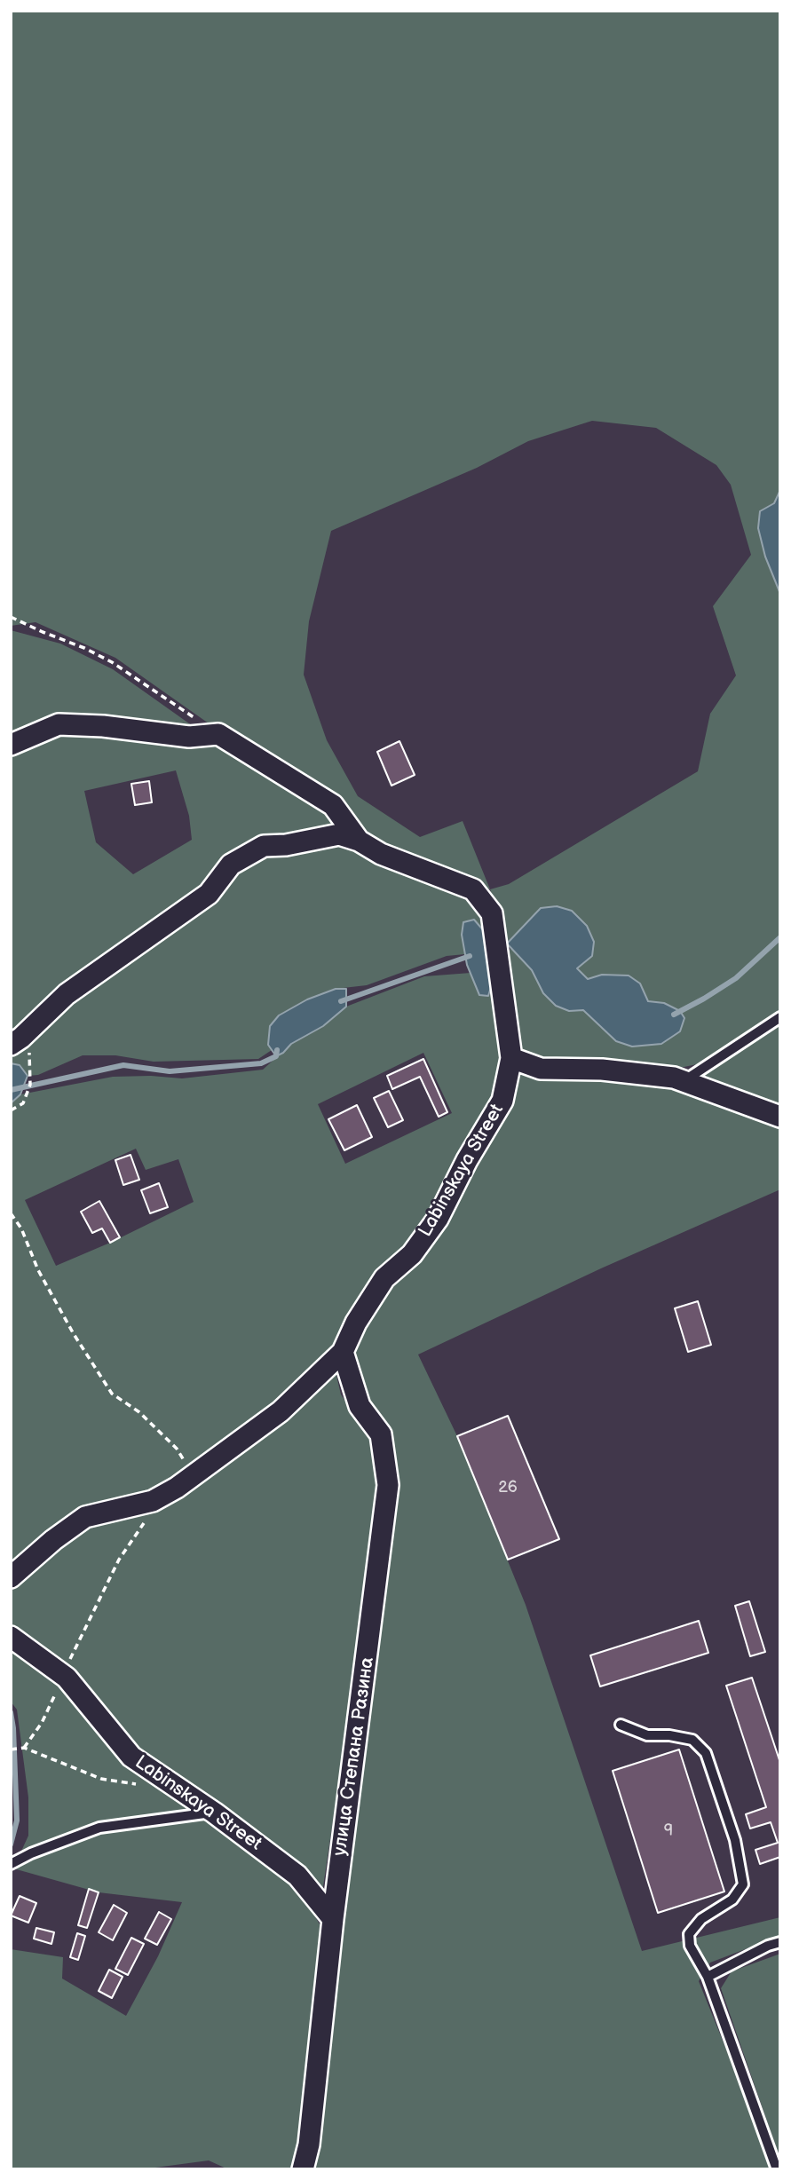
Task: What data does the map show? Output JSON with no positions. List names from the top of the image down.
{
  "streets": {
    "street": ["Labinskaya Street", "улица Степана Разина"]
  },
  "crossings": [
    ["Labinskaya Street", "улица Степана Разина"]
  ],
  "house_numbers": ["26", "9"]
}
